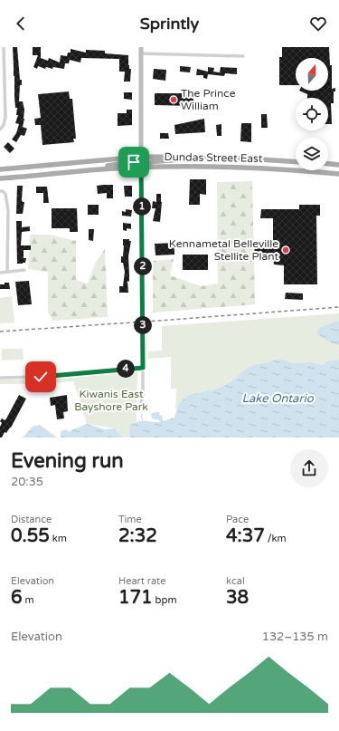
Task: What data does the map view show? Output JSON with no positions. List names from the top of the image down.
{
  "streets": {
    "main road": ["Dundas Street East"]
  },
  "water": ["Lake Ontario"],
  "parks": ["Kiwanis East Bayshore Park"],
  "places": ["The Prince William", "Kennametal Belleville Stellite Plant"],
  "north": "top",
  "page": {
    "header": "Sprintly",
    "pins": [
      "1",
      "2",
      "3",
      "4"
    ],
    "heading": ["Evening run", "20:35"],
    "stats": [
      ["Distance", "0.55 km"],
      ["Time", "2:32"],
      ["Pace", "4:37 /km"],
      ["Elevation", "6 m"],
      ["Heart rate", "171 bpm"],
      ["kcal", "38"]
    ],
    "chart": ["Elevation", "132–135 m"]
  }
}
